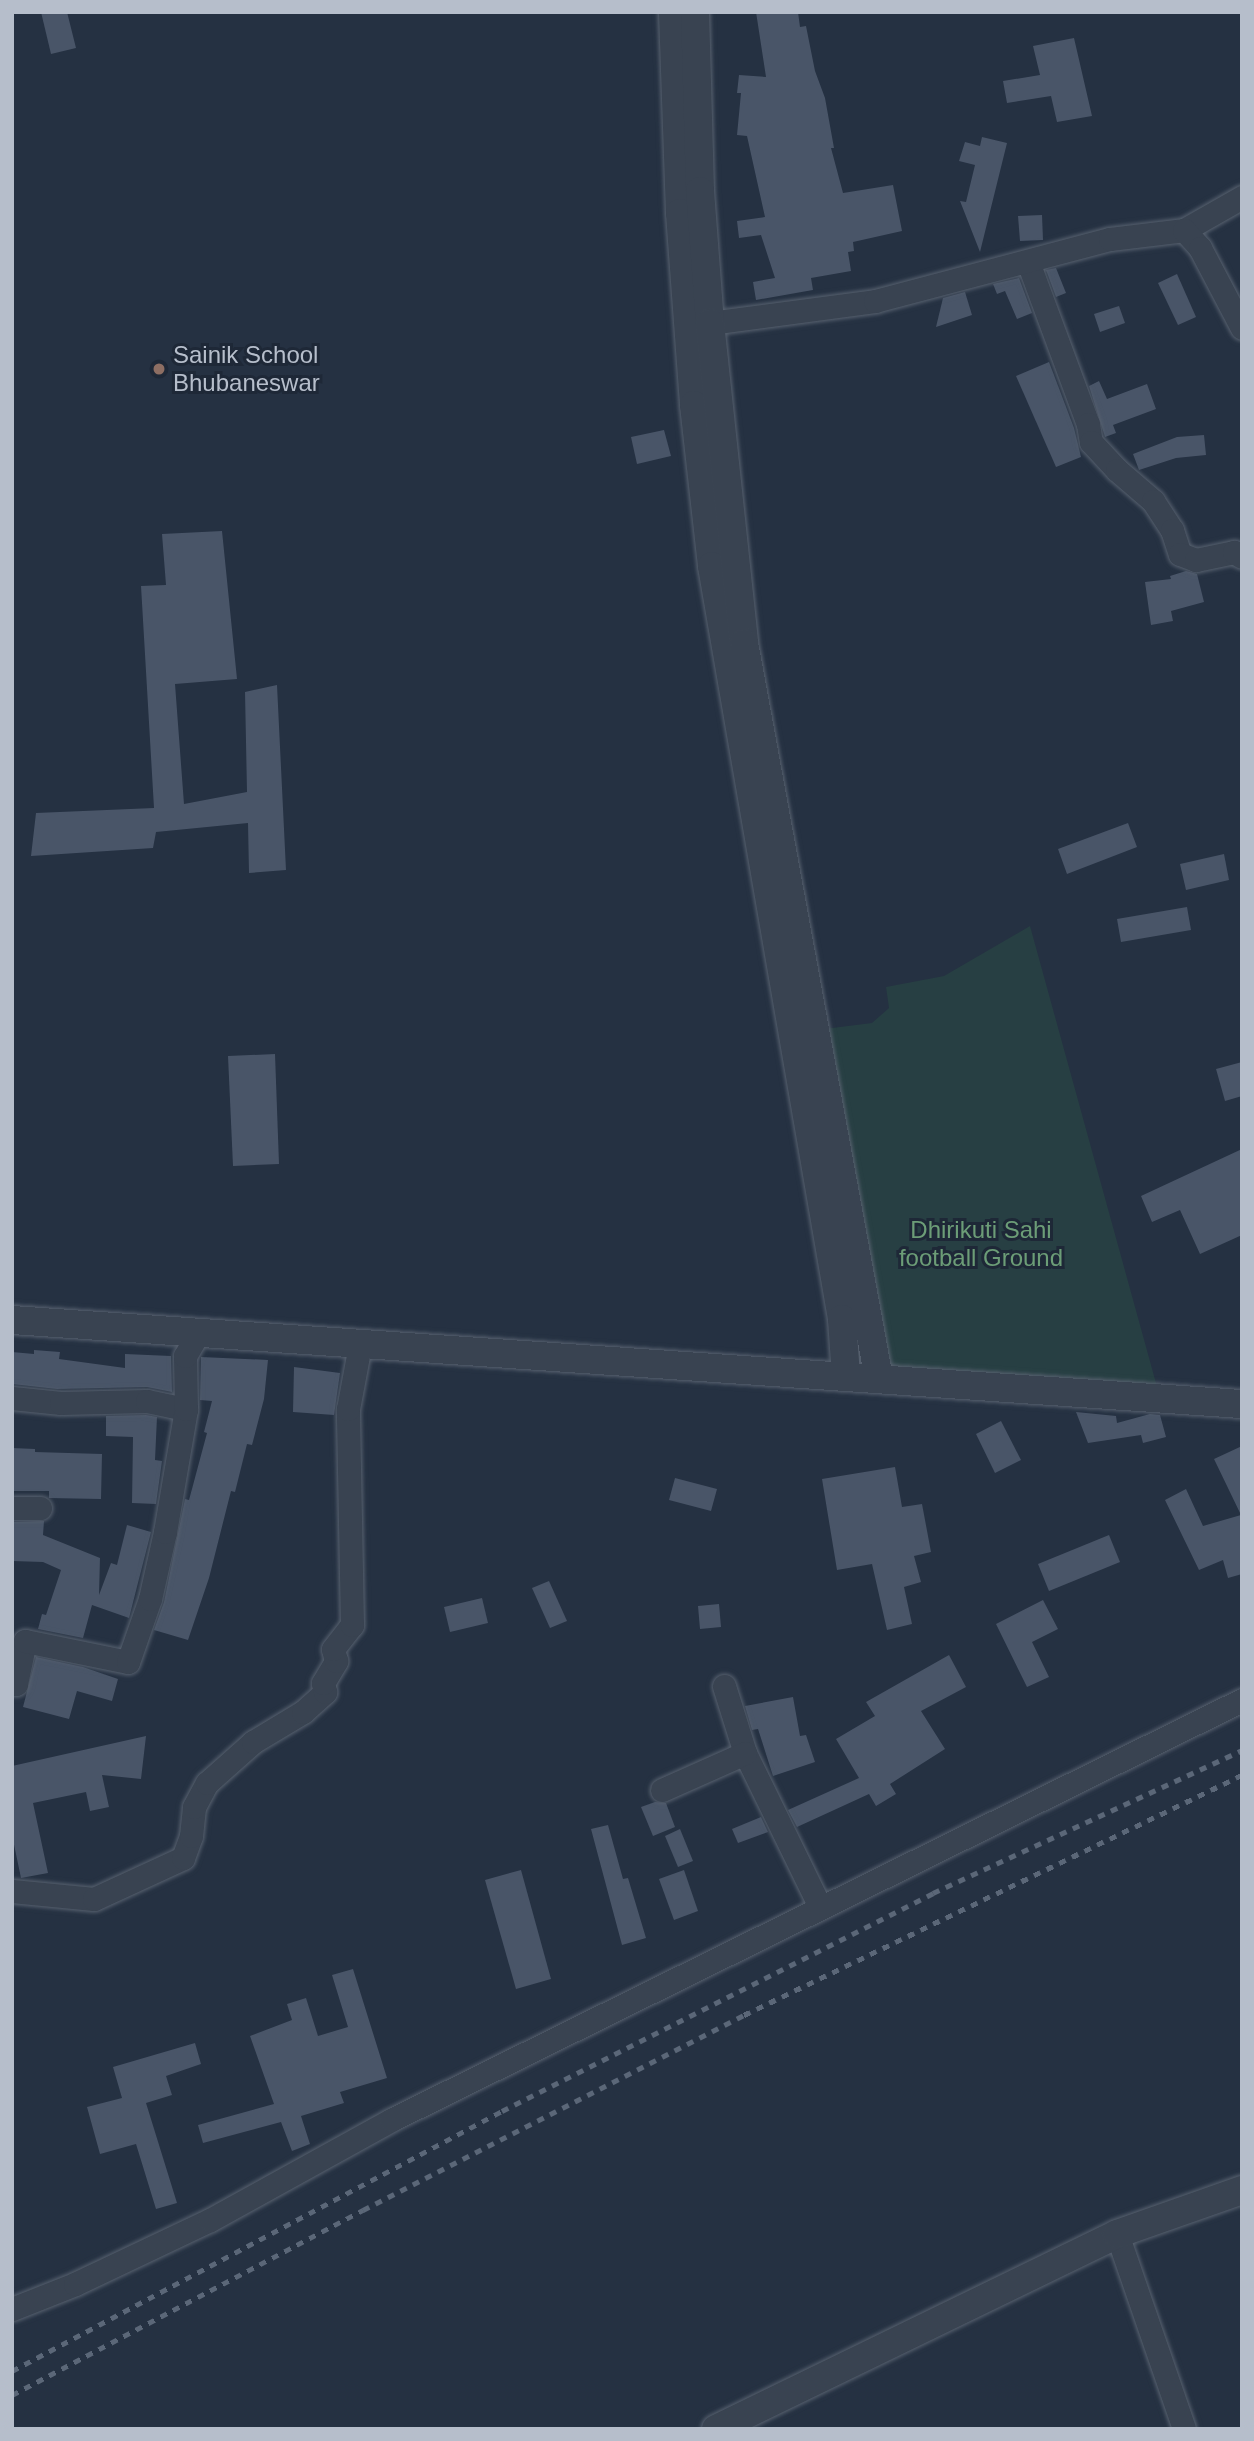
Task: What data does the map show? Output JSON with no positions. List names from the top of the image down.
{
  "parks": ["Dhirikuti Sahi football Ground"],
  "places": ["Sainik School Bhubaneswar"]
}
